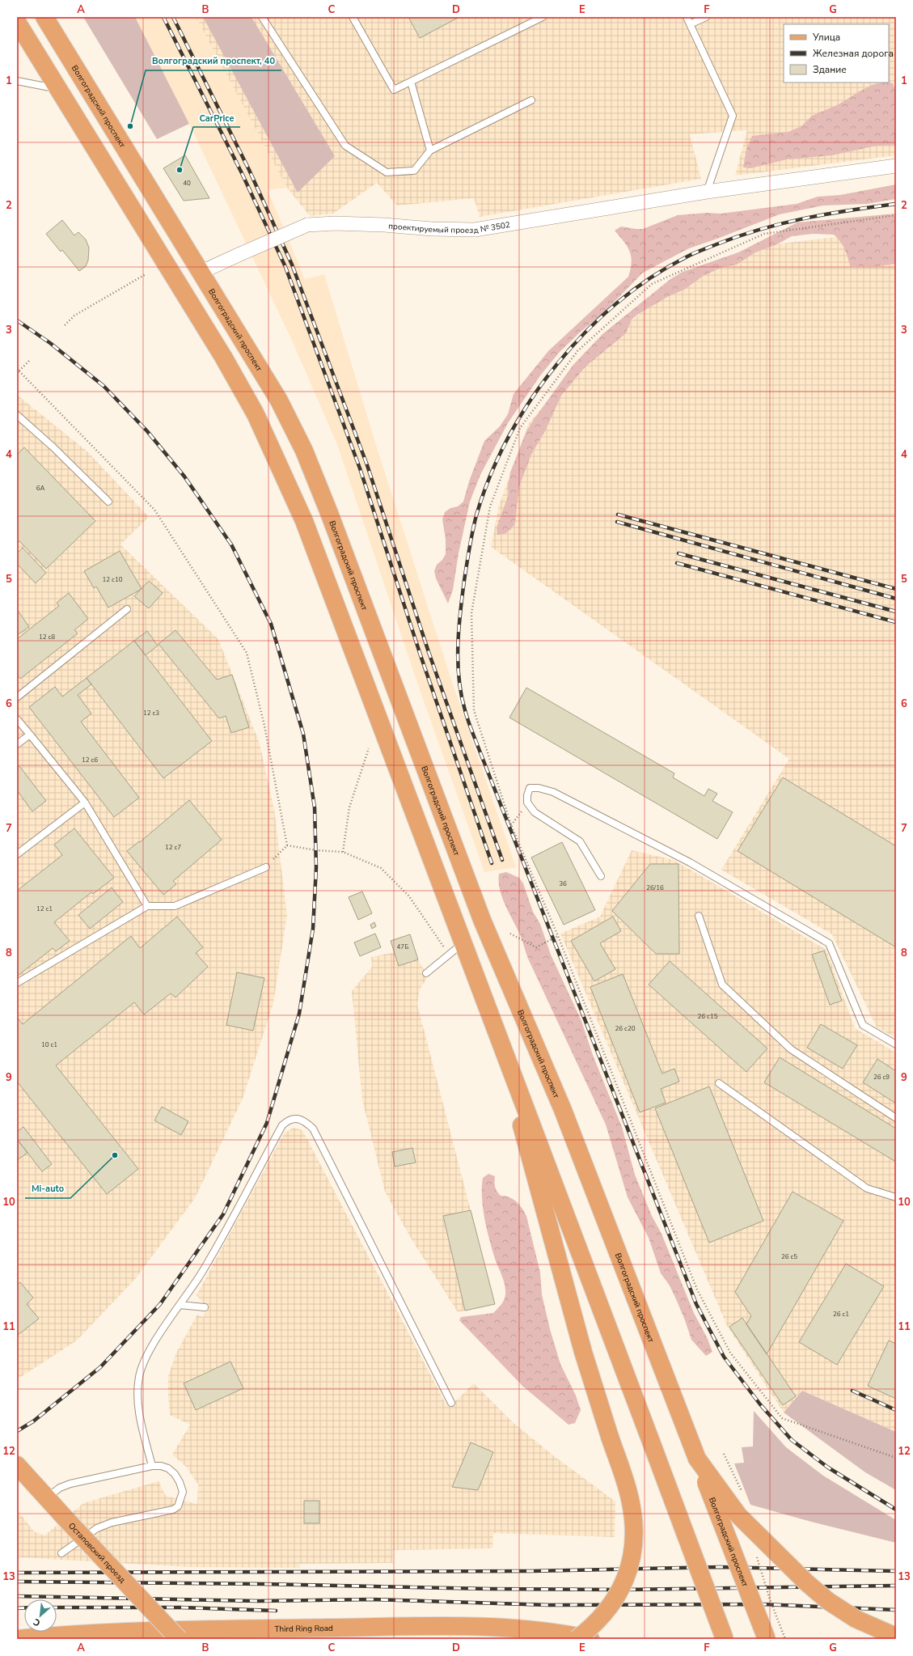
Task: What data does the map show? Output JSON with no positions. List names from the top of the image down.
{
  "streets": {
    "main road": ["Волгоградский проспект", "Остаповский проезд", "Third Ring Road"],
    "street": ["проектируемый проезд № 3502"]
  },
  "crossings": [
    ["Волгоградский проспект", "проектируемый проезд № 3502"]
  ],
  "places": ["Волгоградский проспект, 40", "CarPrice", "Mi-auto"],
  "house_numbers": [
    "40",
    "6А",
    "12 с10",
    "12 с8",
    "12 с3",
    "12 с6",
    "12 с7",
    "36",
    "26/16",
    "12 с1",
    "47Б",
    "26 с15",
    "26 с20",
    "10 с1",
    "26 с9",
    "26 с5",
    "26 с1"
  ],
  "legend": ["Улица", "Железная дорога", "Здание"],
  "north": "bottom left",
  "grid": {
    "columns": [
      "A",
      "B",
      "C",
      "D",
      "E",
      "F",
      "G"
    ],
    "rows": [
      "1",
      "2",
      "3",
      "4",
      "5",
      "6",
      "7",
      "8",
      "9",
      "10",
      "11",
      "12",
      "13"
    ]
  }
}
